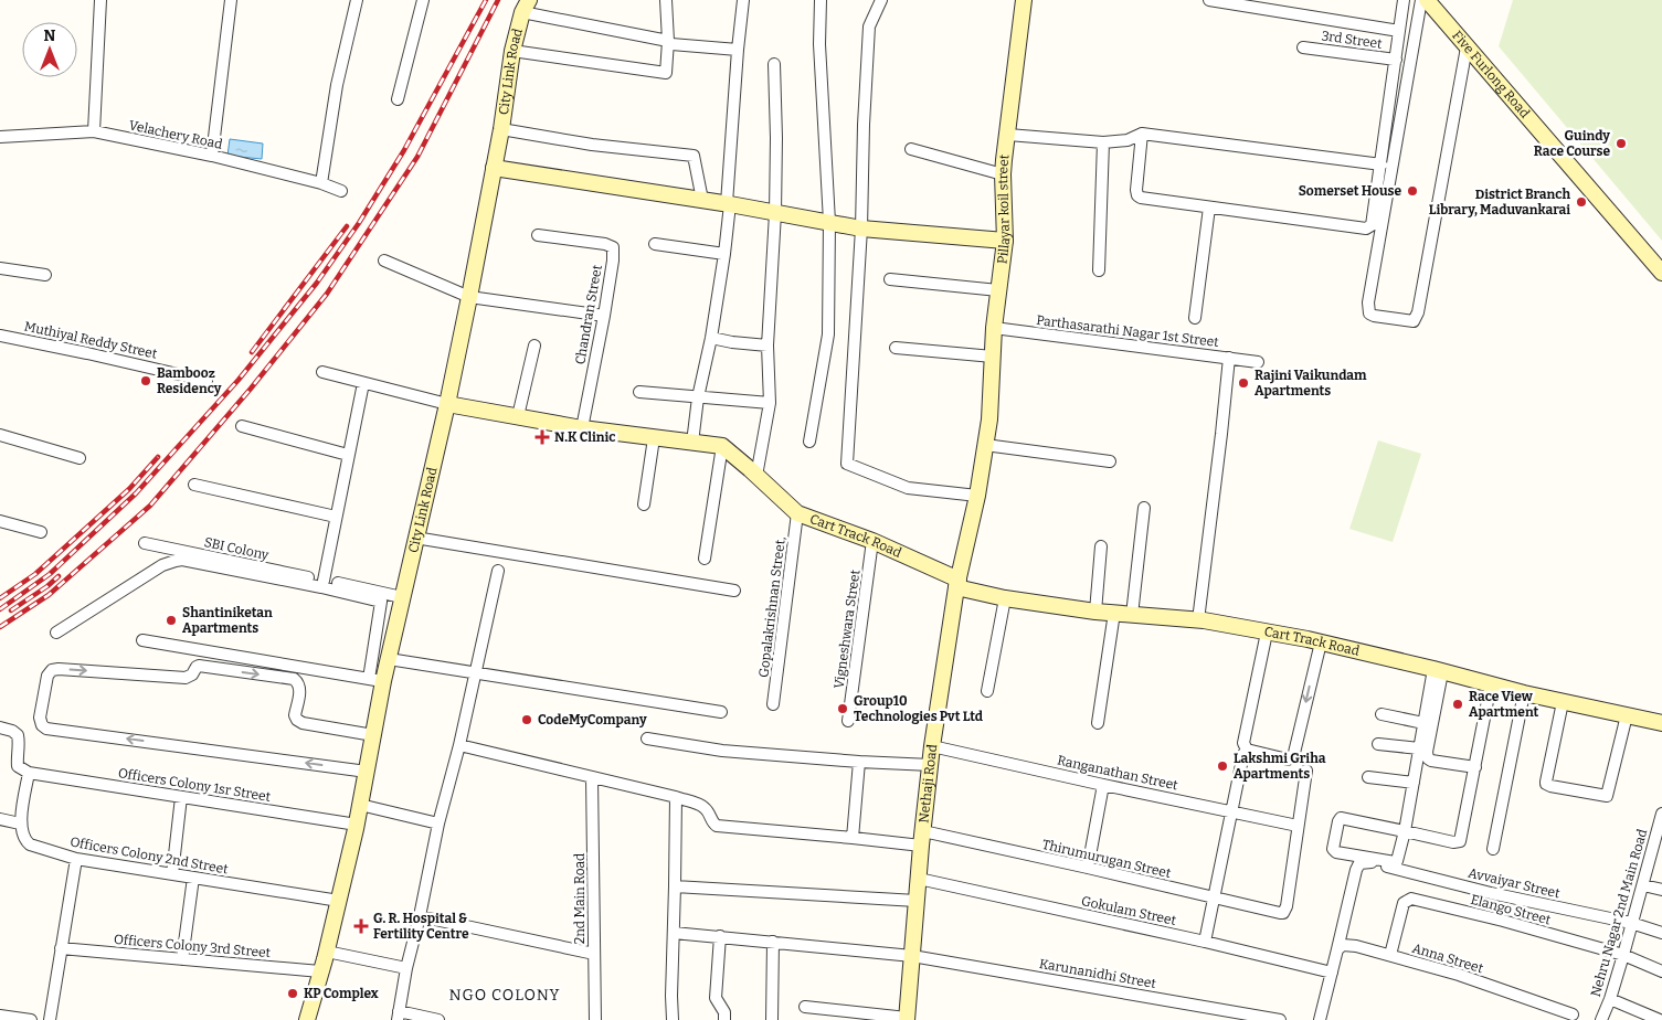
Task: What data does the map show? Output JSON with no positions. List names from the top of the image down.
{
  "streets": {
    "street": [
      "3rd Street",
      "City Link Road",
      "Five Furlong Road",
      "Velachery Road",
      "Pillayar koil street",
      "Chandran Street",
      "Parthasarathi Nagar 1st Street",
      "Muthiyal Reddy Street",
      "Cart Track Road",
      "SBI Colony",
      "Gopalakrishnan Street,",
      "Vigneshwara Street",
      "Ranganathan Street",
      "Nethaji Road",
      "Officers Colony 1sr Street",
      "Officers Colony 2nd Street",
      "Thirumurugan Street",
      "Avvaiyar Street",
      "2nd Main Road",
      "Elango Street",
      "Gokulam Street",
      "Nehru Nagar 2nd Main Road",
      "Officers Colony 3rd Street",
      "Anna Street",
      "Karunanidhi Street"
    ]
  },
  "crossings": [
    ["City Link Road", "SBI Colony"],
    ["City Link Road", "Officers Colony 1sr Street"],
    ["City Link Road", "Officers Colony 2nd Street"],
    ["City Link Road", "Officers Colony 3rd Street"],
    ["Pillayar koil street", "Parthasarathi Nagar 1st Street"],
    ["Pillayar koil street", "Nethaji Road"],
    ["Cart Track Road", "Gopalakrishnan Street,"],
    ["Cart Track Road", "Vigneshwara Street"],
    ["Cart Track Road", "Nethaji Road"],
    ["Ranganathan Street", "Nethaji Road"],
    ["Ranganathan Street", "Thirumurugan Street"],
    ["Nethaji Road", "Thirumurugan Street"],
    ["Nethaji Road", "Gokulam Street"],
    ["Nethaji Road", "Karunanidhi Street"],
    ["Avvaiyar Street", "Nehru Nagar 2nd Main Road"],
    ["Avvaiyar Street", "Anna Street"],
    ["Elango Street", "Nehru Nagar 2nd Main Road"],
    ["Elango Street", "Anna Street"]
  ],
  "districts": ["NGO COLONY"],
  "places": {
    "other": [
      "Guindy Race Course",
      "Somerset House",
      "District Branch Library, Maduvankarai",
      "Bambooz Residency",
      "Rajini Vaikundam Apartments",
      "Shantiniketan Apartments",
      "Race View Apartment",
      "Group10 Technologies Pvt Ltd",
      "CodeMyCompany",
      "Lakshmi Griha Apartments",
      "KP Complex"
    ],
    "health": ["N.K Clinic", "G. R. Hospital & Fertility Centre"]
  },
  "north": "top"
}
